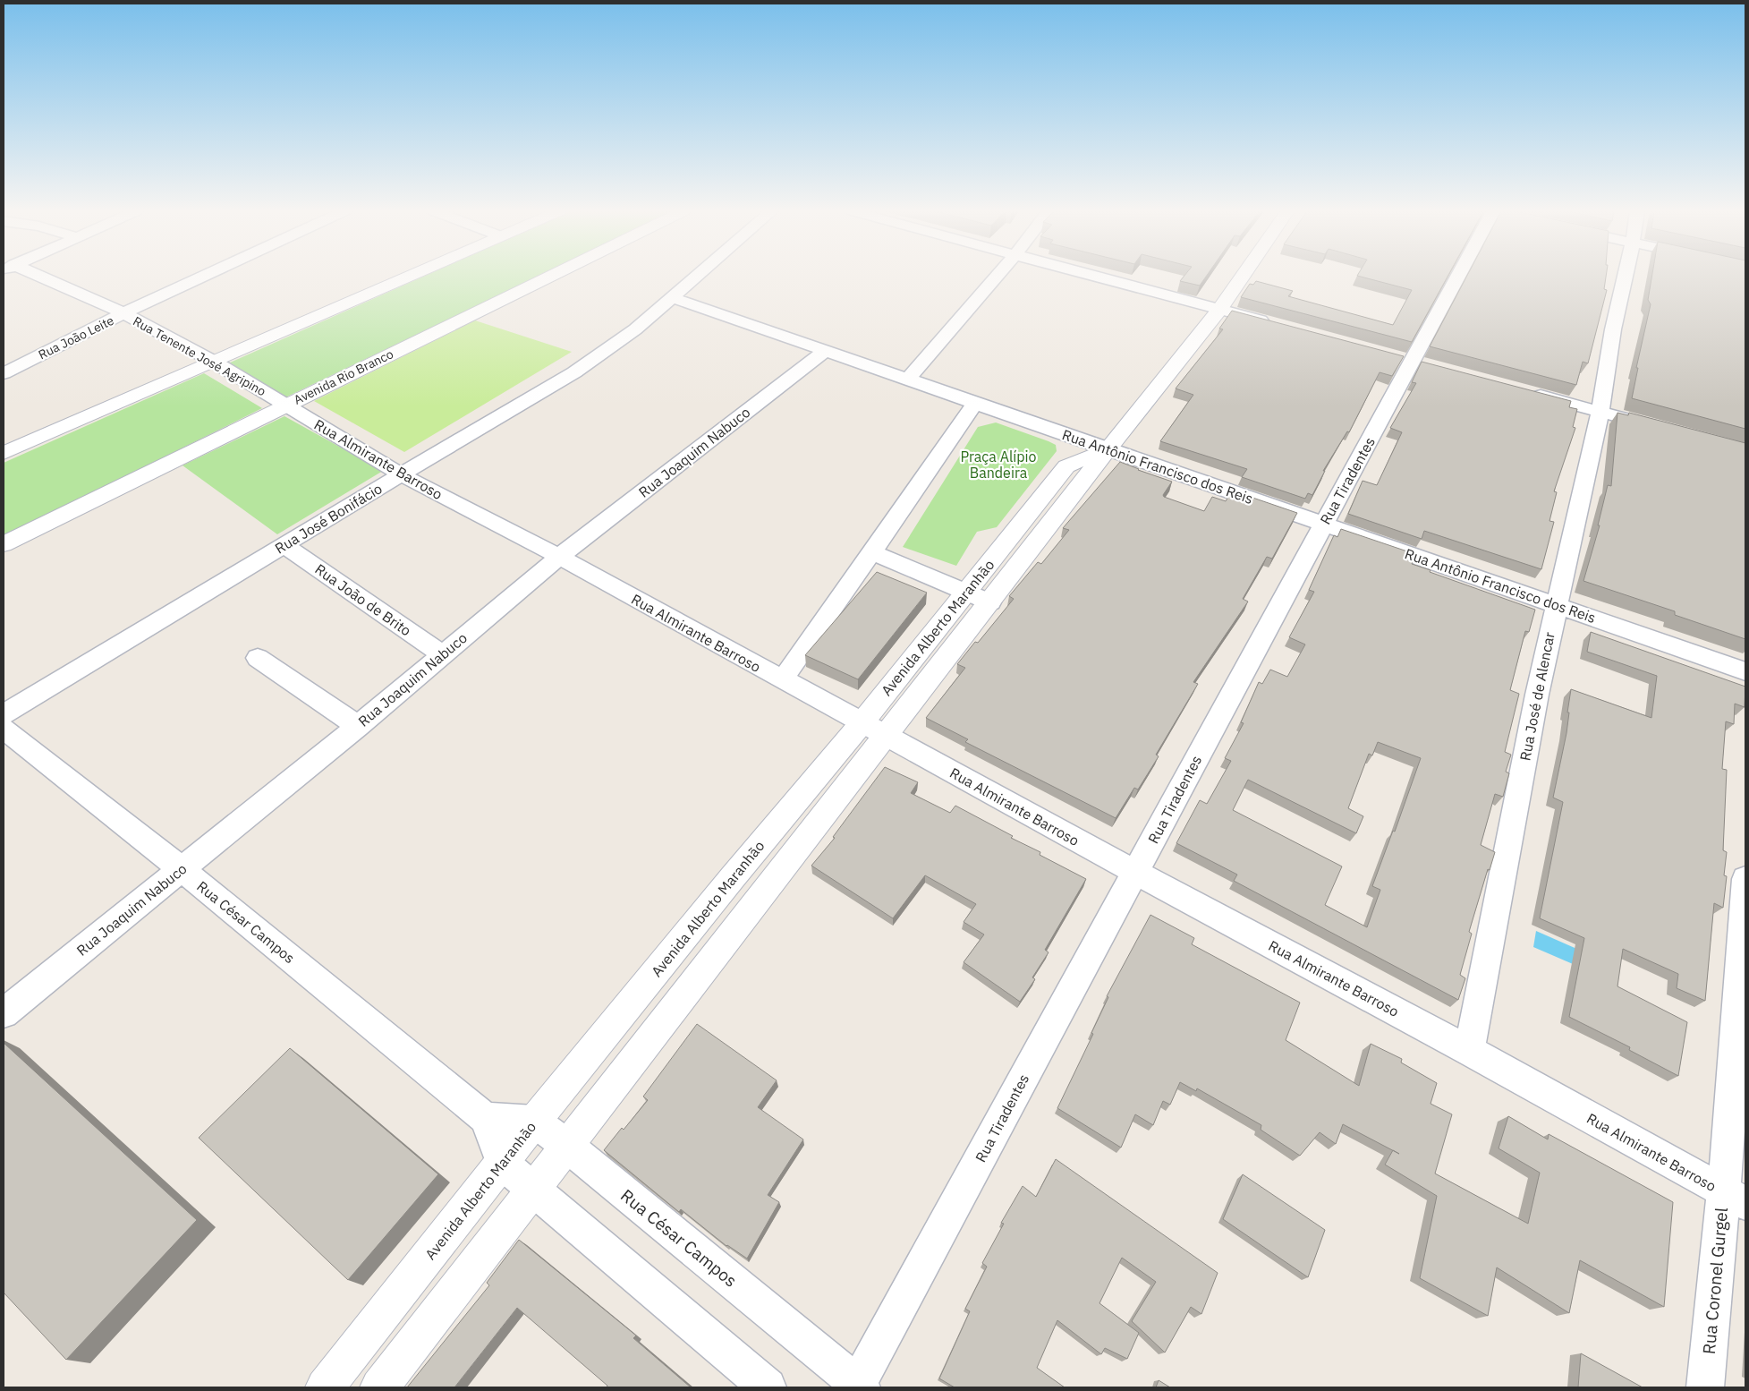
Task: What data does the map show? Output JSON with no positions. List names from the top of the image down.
{
  "streets": {
    "main road": ["Avenida Rio Branco", "Avenida Alberto Maranhão"],
    "street": [
      "Rua João Leite",
      "Rua Tenente José Agripino",
      "Rua Joaquim Nabuco",
      "Rua Almirante Barroso",
      "Rua Antônio Francisco dos Reis",
      "Rua Tiradentes",
      "Rua José Bonifácio",
      "Rua João de Brito",
      "Rua José de Alencar",
      "Rua César Campos",
      "Rua Coronel Gurgel"
    ]
  },
  "crossings": [
    ["Rua João Leite", "Rua Tenente José Agripino"],
    ["Rua Tenente José Agripino", "Avenida Rio Branco"],
    ["Rua Tenente José Agripino", "Rua Almirante Barroso"],
    ["Avenida Rio Branco", "Rua Almirante Barroso"],
    ["Rua Joaquim Nabuco", "Rua Almirante Barroso"],
    ["Rua Joaquim Nabuco", "Rua Antônio Francisco dos Reis"],
    ["Rua Joaquim Nabuco", "Rua João de Brito"],
    ["Rua Joaquim Nabuco", "Rua César Campos"],
    ["Rua Almirante Barroso", "Rua Tiradentes"],
    ["Rua Almirante Barroso", "Rua José Bonifácio"],
    ["Rua Almirante Barroso", "Avenida Alberto Maranhão"],
    ["Rua Almirante Barroso", "Rua José de Alencar"],
    ["Rua Almirante Barroso", "Rua Coronel Gurgel"],
    ["Rua Antônio Francisco dos Reis", "Rua Tiradentes"],
    ["Rua Antônio Francisco dos Reis", "Rua José Bonifácio"],
    ["Rua Antônio Francisco dos Reis", "Avenida Alberto Maranhão"],
    ["Rua Antônio Francisco dos Reis", "Rua José de Alencar"],
    ["Rua Tiradentes", "Rua César Campos"],
    ["Rua José Bonifácio", "Rua João de Brito"],
    ["Avenida Alberto Maranhão", "Rua César Campos"]
  ],
  "parks": ["Praça Alípio Bandeira"]
}
